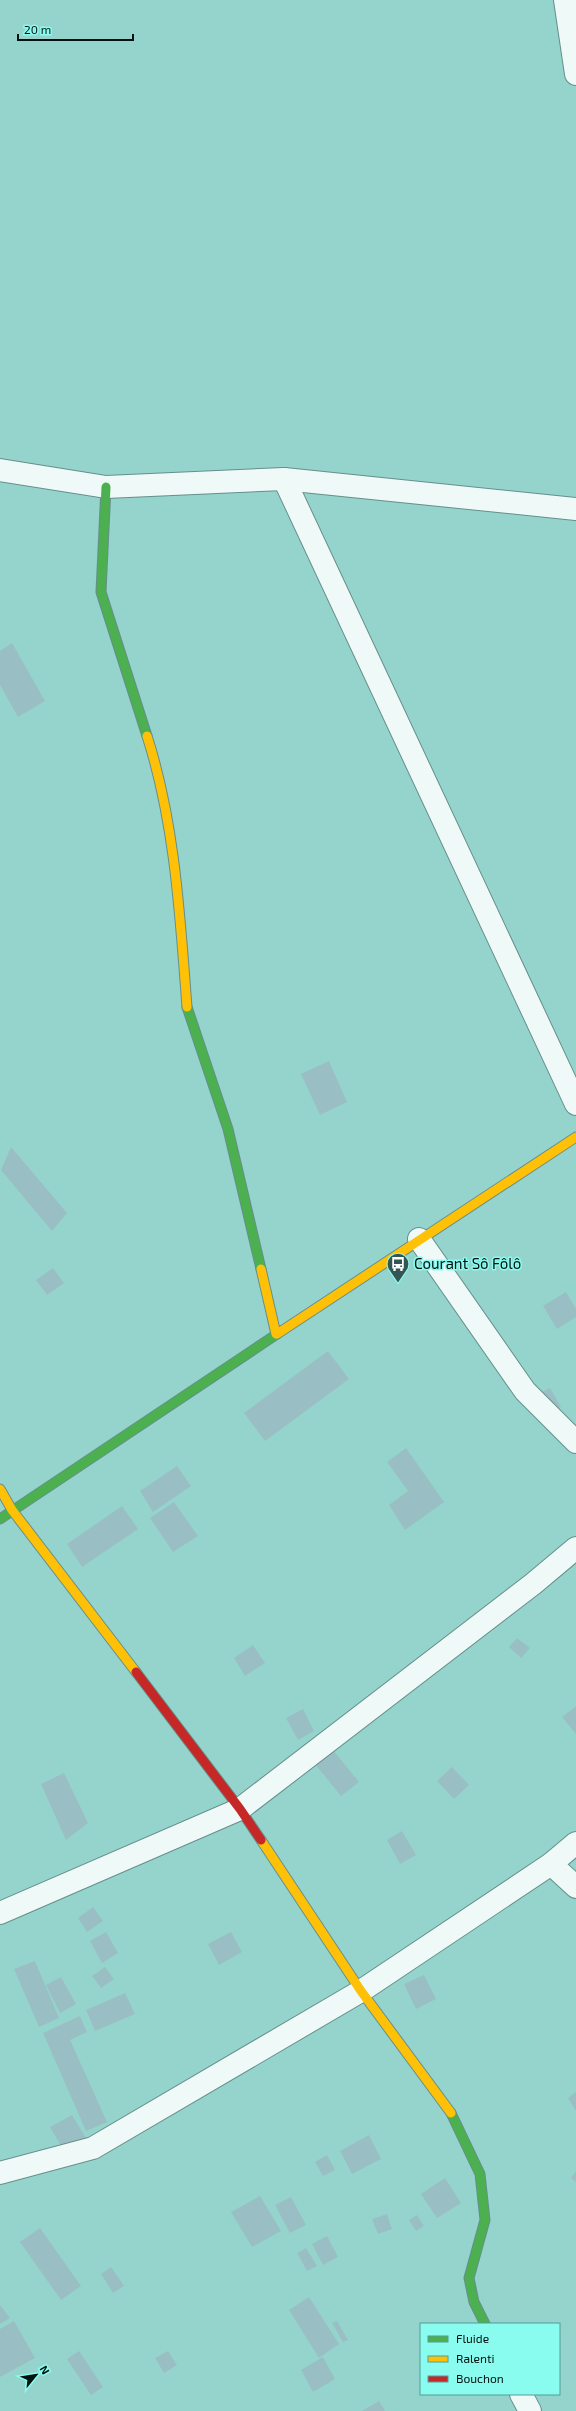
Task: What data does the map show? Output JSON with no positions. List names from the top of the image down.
{
  "places": {
    "bus stop": ["Courant Sô Fôlô"]
  },
  "legend": ["Fluide", "Ralenti", "Bouchon"],
  "scale_bar": "20 m",
  "north": "top right"
}
